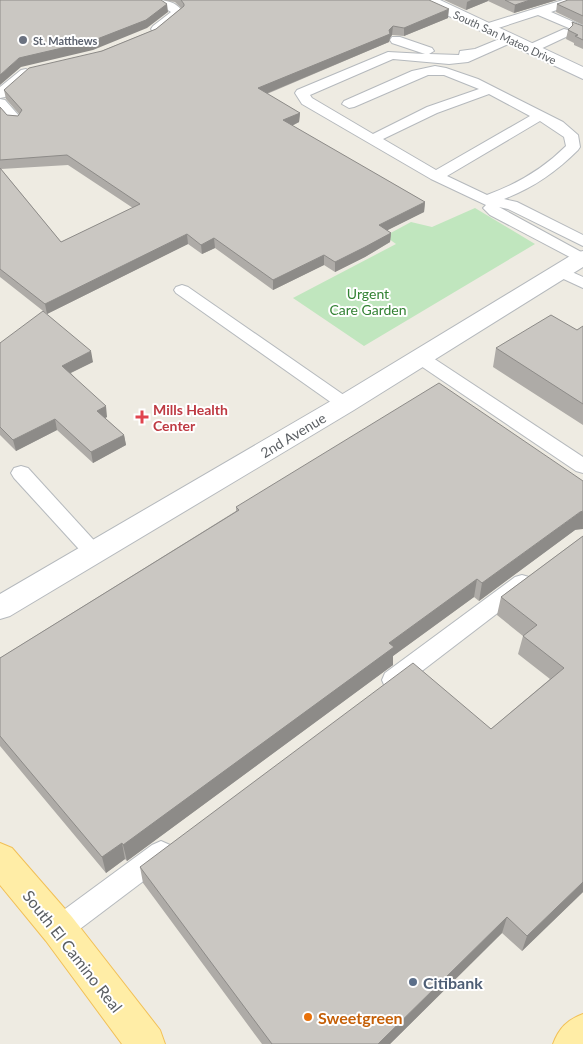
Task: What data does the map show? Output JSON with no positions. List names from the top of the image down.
{
  "streets": {
    "main road": ["South El Camino Real"],
    "street": ["South San Mateo Drive", "2nd Avenue"]
  },
  "parks": ["Urgent Care Garden"],
  "places": {
    "other": ["St. Matthews", "Citibank", "Sweetgreen"],
    "health": ["Mills Health Center"]
  }
}
